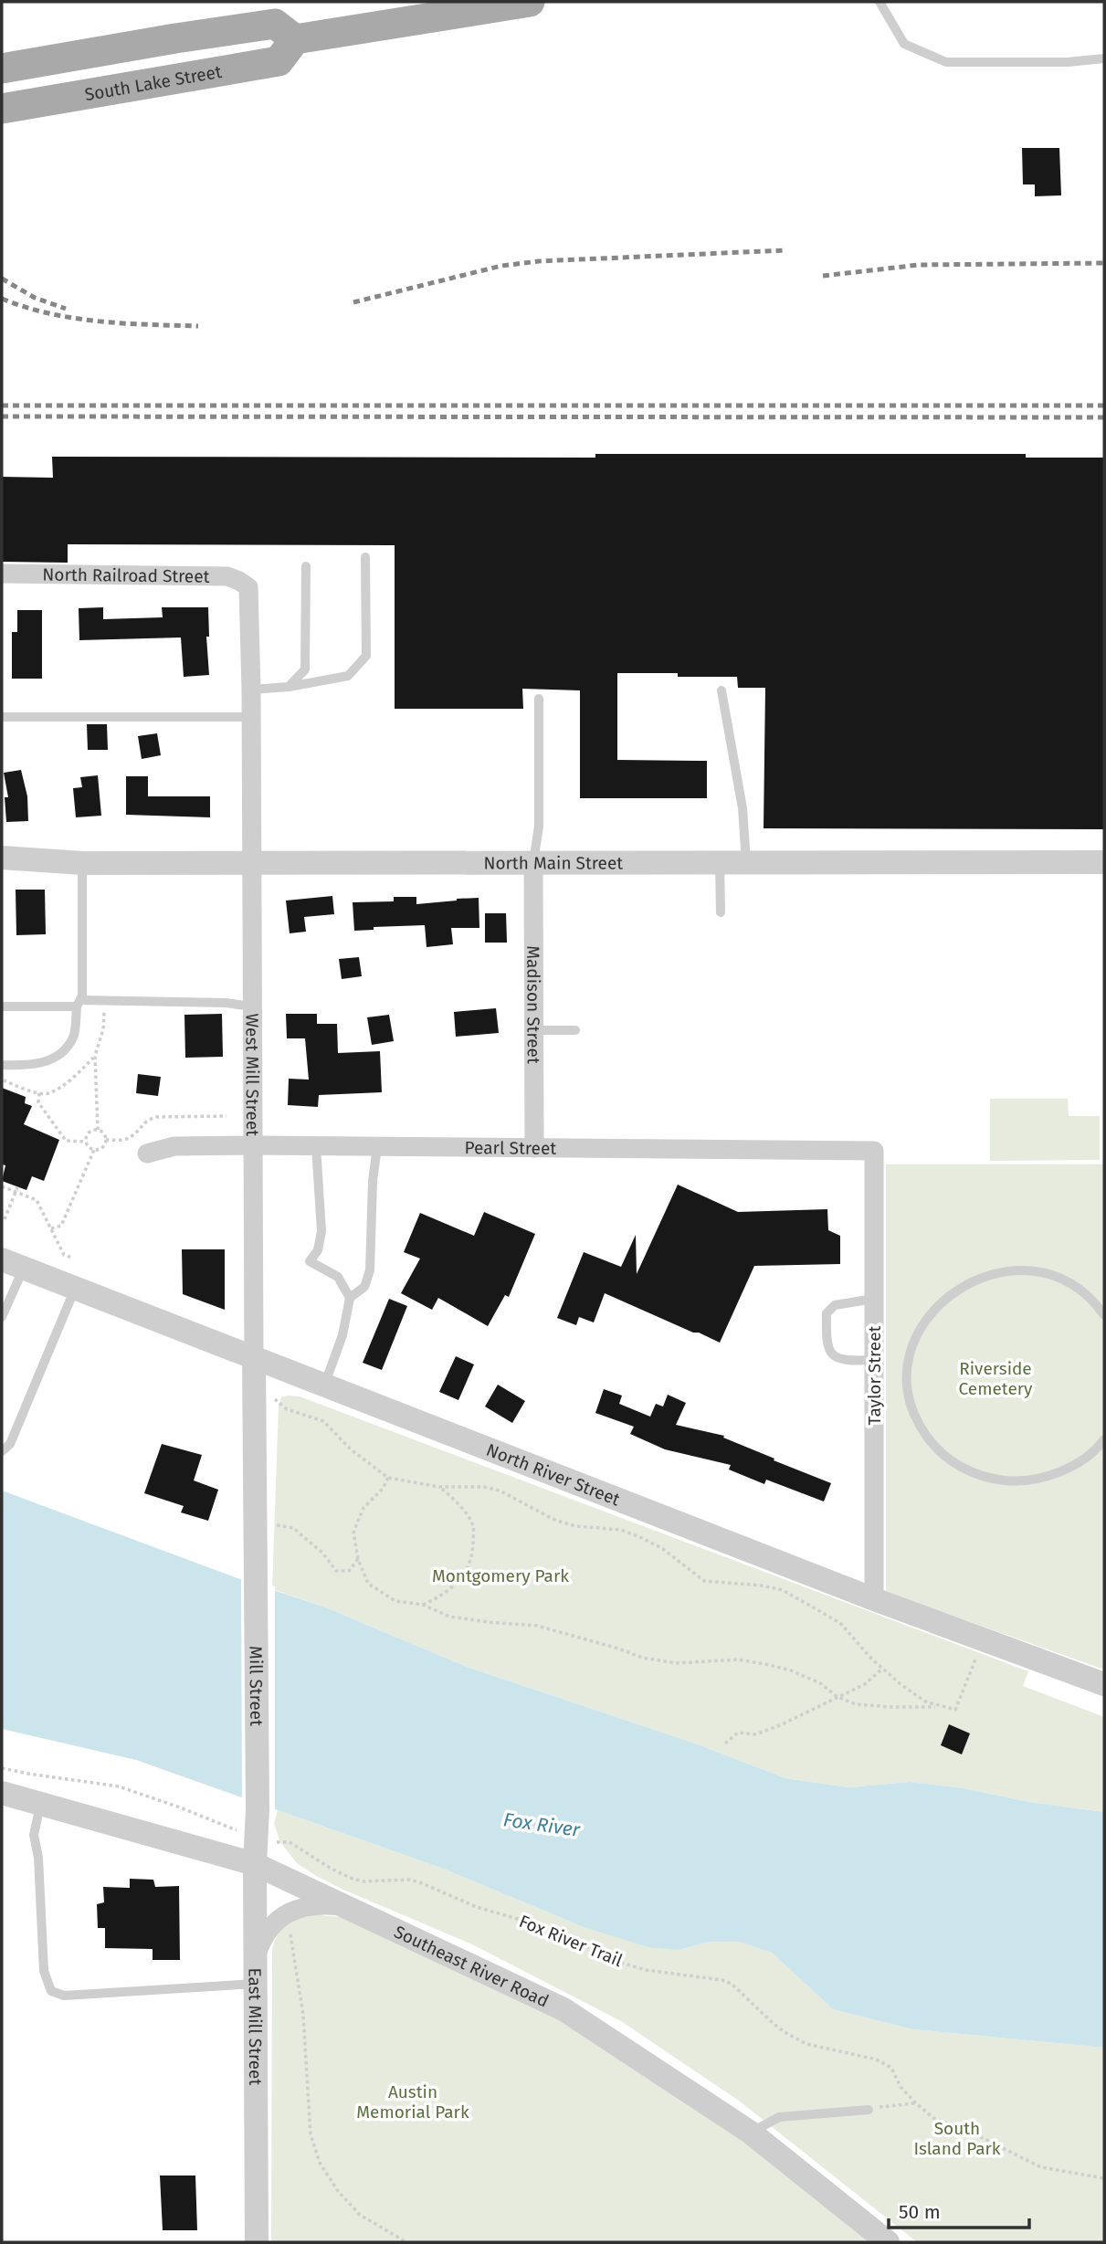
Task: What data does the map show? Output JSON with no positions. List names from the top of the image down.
{
  "streets": {
    "main road": ["South Lake Street"],
    "street": [
      "North Railroad Street",
      "North Main Street",
      "Madison Street",
      "West Mill Street",
      "Pearl Street",
      "Taylor Street",
      "North River Street",
      "Mill Street",
      "Southeast River Road",
      "East Mill Street"
    ],
    "path": ["Fox River Trail"]
  },
  "crossings": [
    ["North Railroad Street", "West Mill Street"],
    ["North Main Street", "Madison Street"],
    ["North Main Street", "West Mill Street"],
    ["Madison Street", "Pearl Street"],
    ["West Mill Street", "Pearl Street"],
    ["West Mill Street", "North River Street"],
    ["West Mill Street", "Mill Street"],
    ["Pearl Street", "Taylor Street"],
    ["Taylor Street", "North River Street"],
    ["Mill Street", "East Mill Street"],
    ["Fox River Trail", "East Mill Street"],
    ["Southeast River Road", "East Mill Street"]
  ],
  "water": ["Fox River"],
  "parks": [
    "Riverside Cemetery",
    "Montgomery Park",
    "Austin Memorial Park",
    "South Island Park"
  ],
  "scale_bar": "50 m"
}
